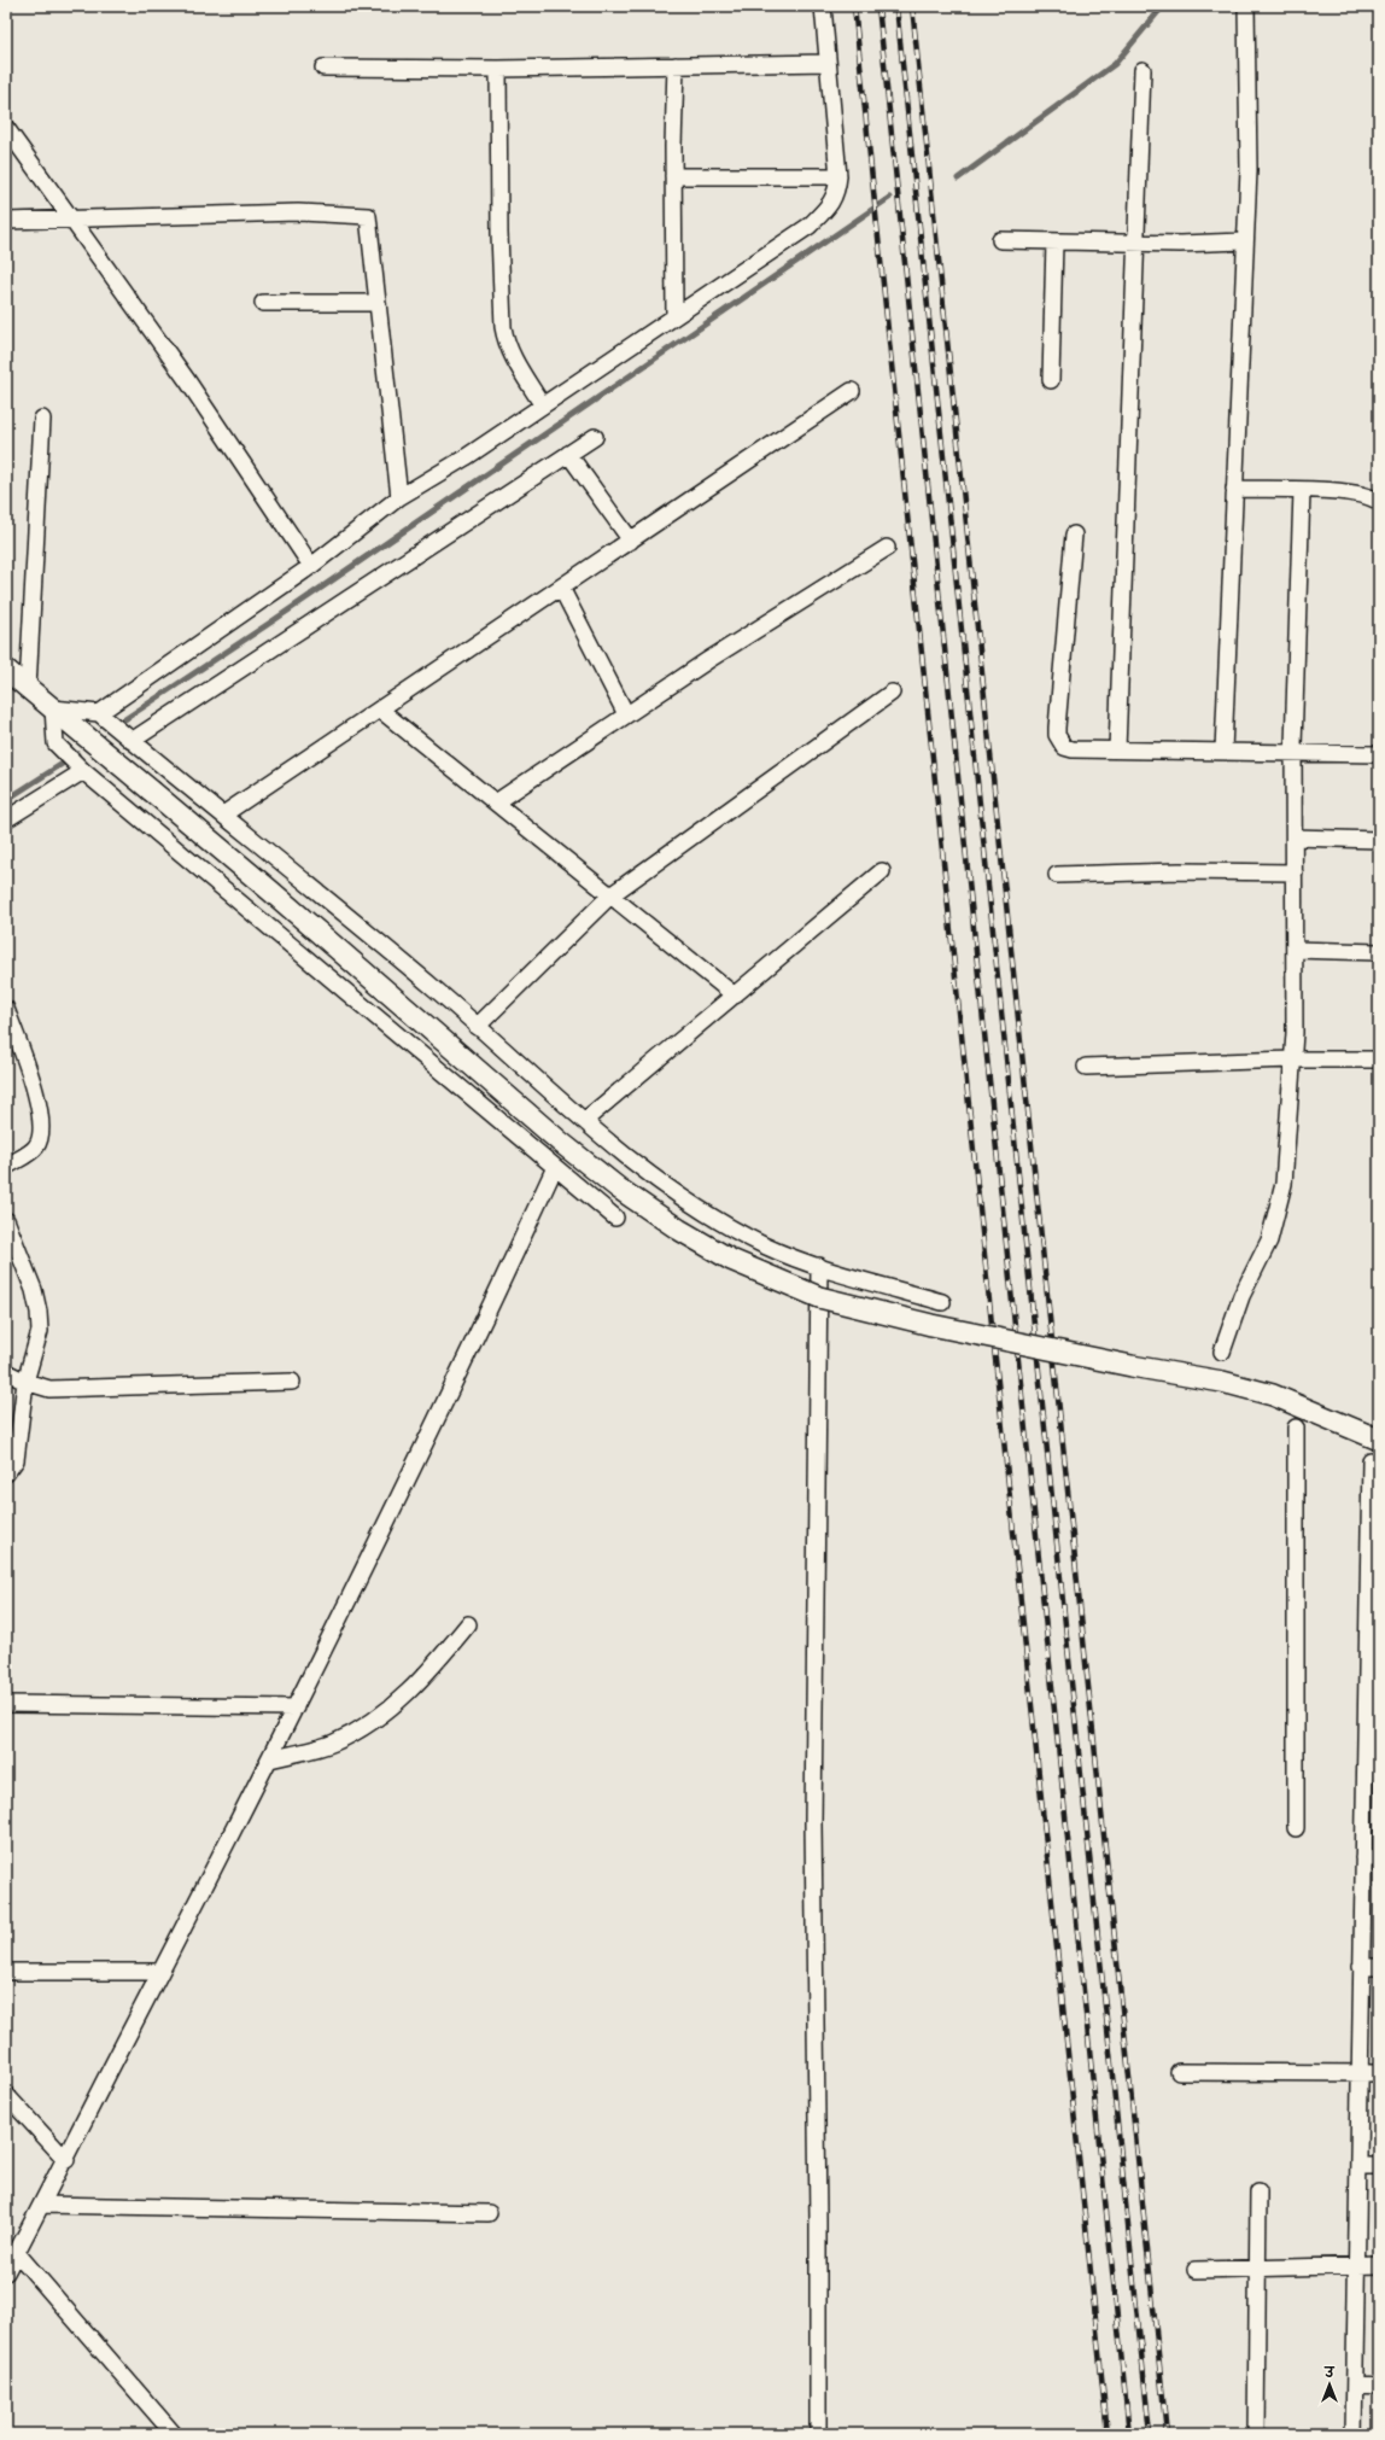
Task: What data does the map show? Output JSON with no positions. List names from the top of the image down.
{
  "north": "top"
}
